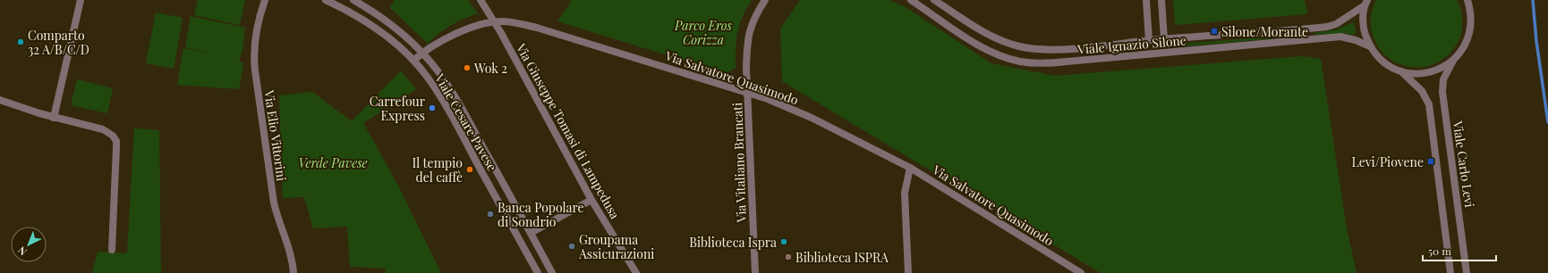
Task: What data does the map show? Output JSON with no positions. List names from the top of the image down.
{
  "streets": {
    "street": [
      "Viale Ignazio Silone",
      "Via Salvatore Quasimodo",
      "Viale Cesare Pavese",
      "Via Giuseppe Tomasi di Lampedusa",
      "Via Elio Vittorini",
      "Via Vitaliano Brancati",
      "Viale Carlo Levi"
    ]
  },
  "crossings": [
    ["Via Salvatore Quasimodo", "Viale Cesare Pavese"],
    ["Via Salvatore Quasimodo", "Via Giuseppe Tomasi di Lampedusa"],
    ["Via Salvatore Quasimodo", "Via Vitaliano Brancati"]
  ],
  "parks": ["Parco Eros Corizza", "Verde Pavese"],
  "places": {
    "transit": ["Silone/Morante", "Levi/Piovene"],
    "other": [
      "Comparto 32 A/B/C/D",
      "Wok 2",
      "Carrefour Express",
      "Il tempio del caffè",
      "Banca Popolare di Sondrio",
      "Biblioteca Ispra",
      "Groupama Assicurazioni",
      "Biblioteca ISPRA"
    ]
  },
  "scale_bar": "50 m",
  "north": "bottom left"
}
